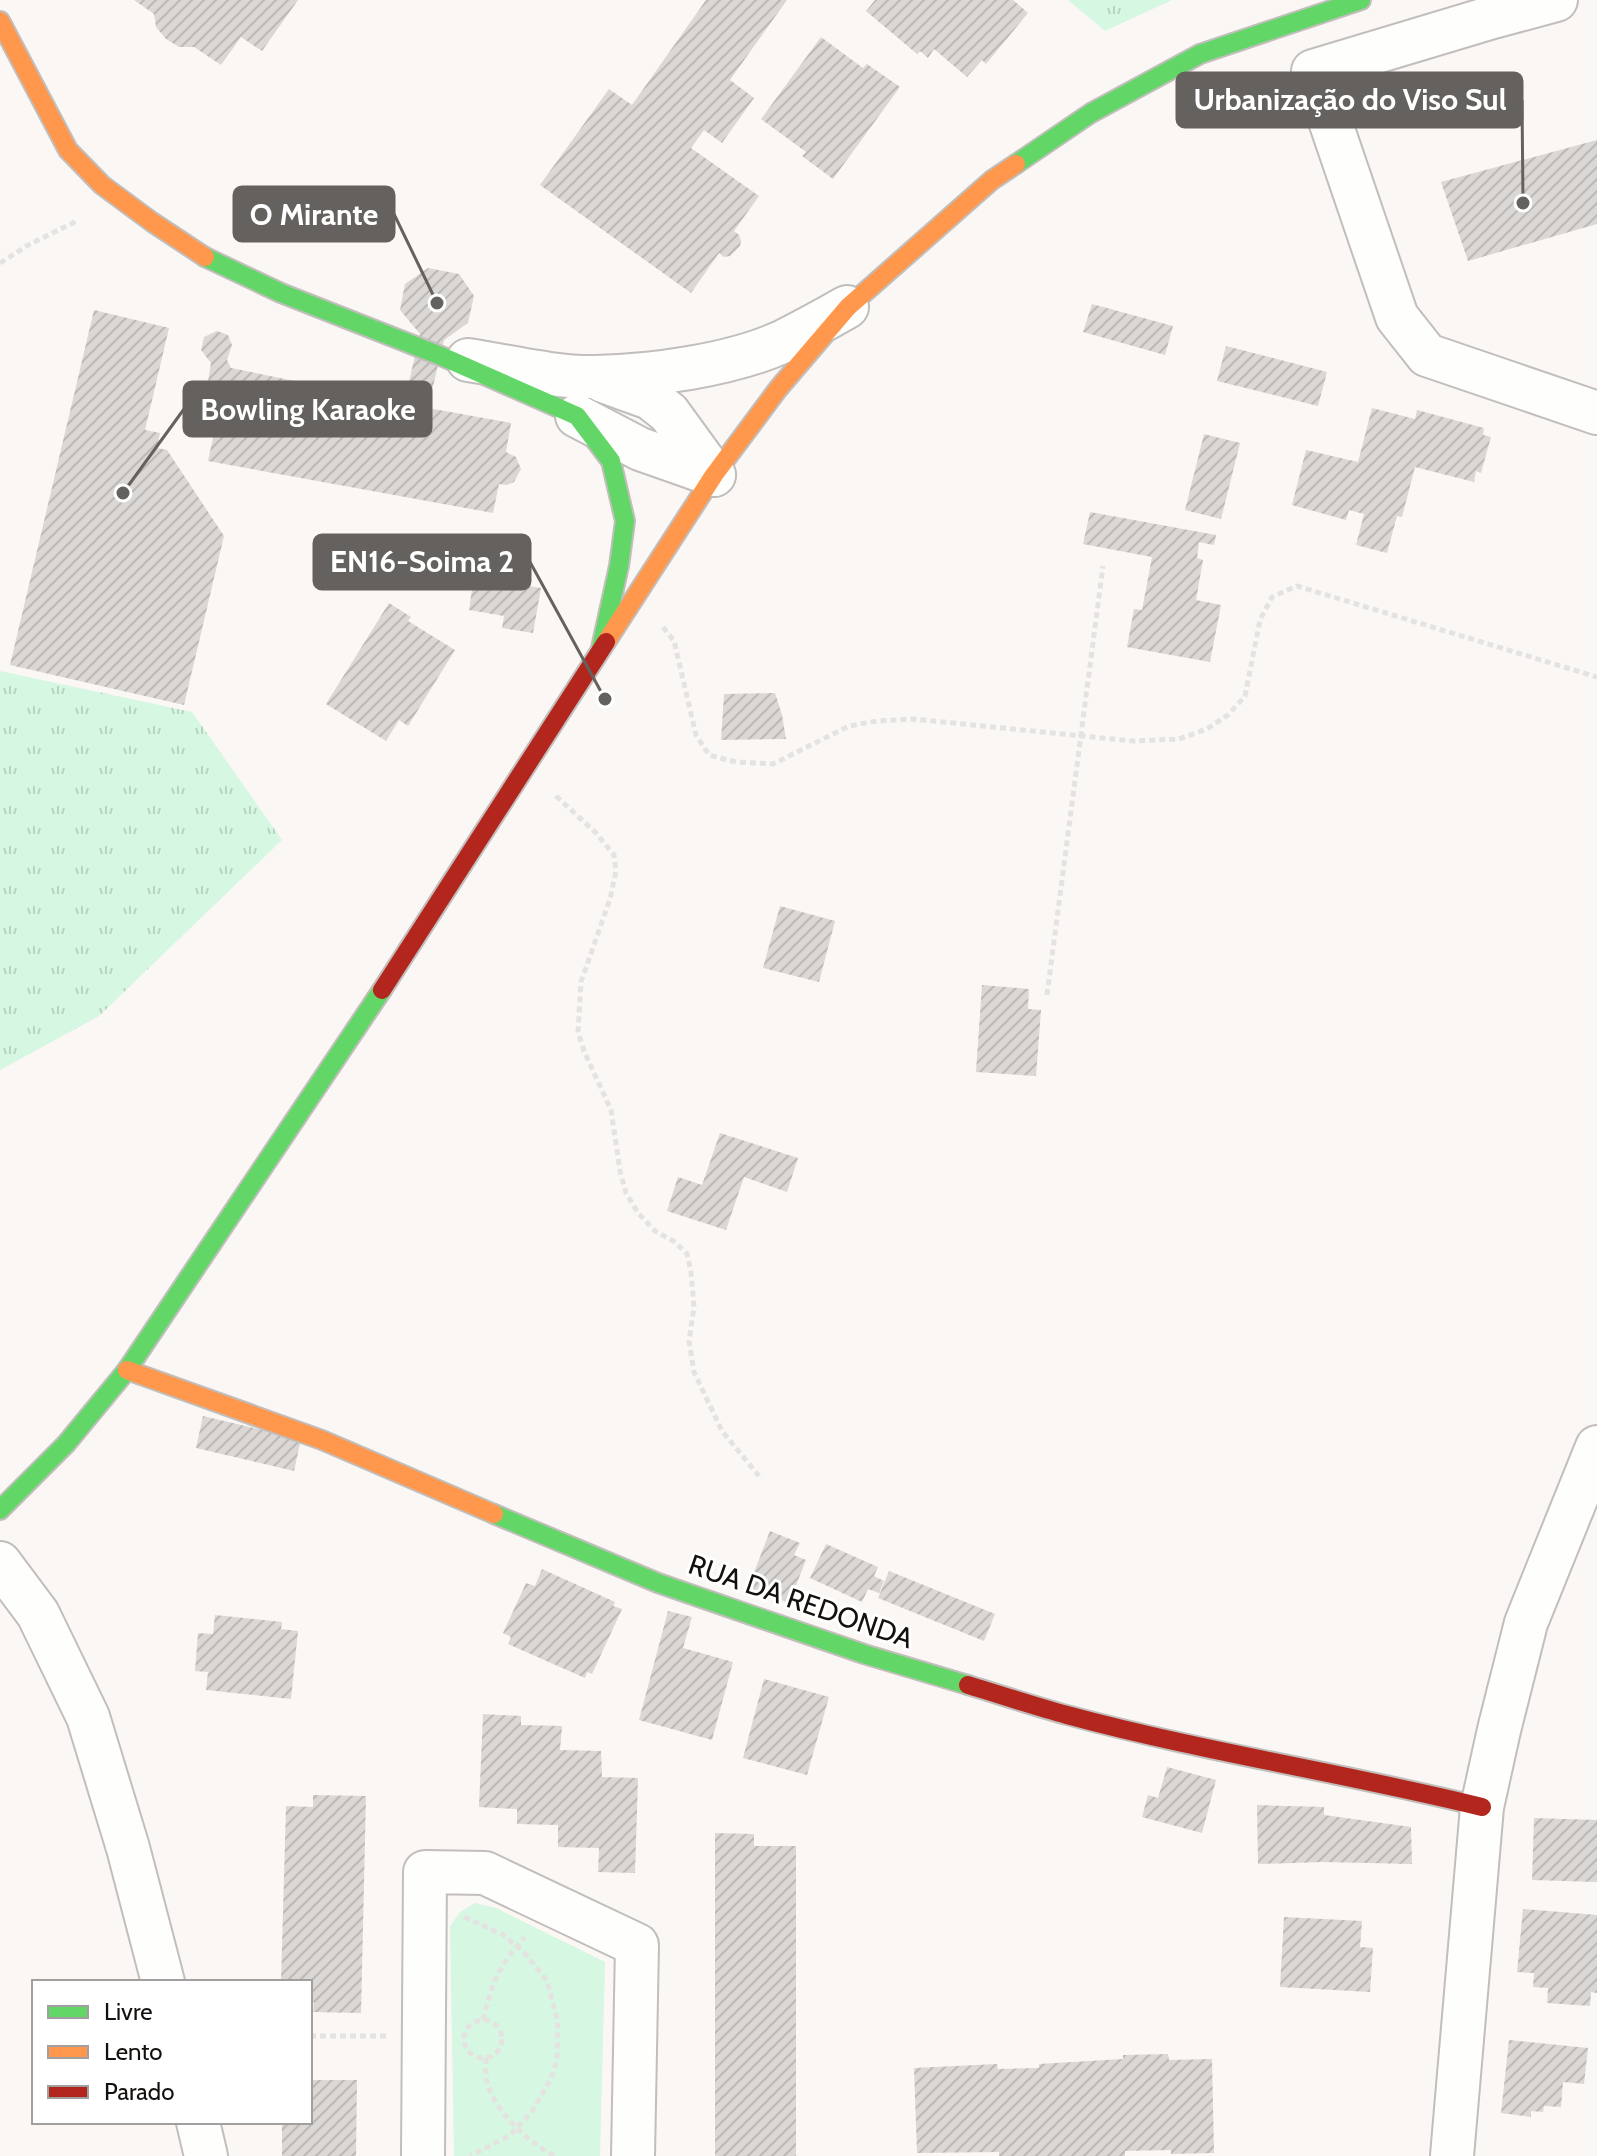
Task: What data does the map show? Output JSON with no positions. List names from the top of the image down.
{
  "streets": {
    "street": ["RUA DA REDONDA"]
  },
  "places": [
    "Urbanização do Viso Sul",
    "O Mirante",
    "Bowling Karaoke",
    "EN16-Soima 2"
  ],
  "legend": ["Livre", "Lento", "Parado"]
}
